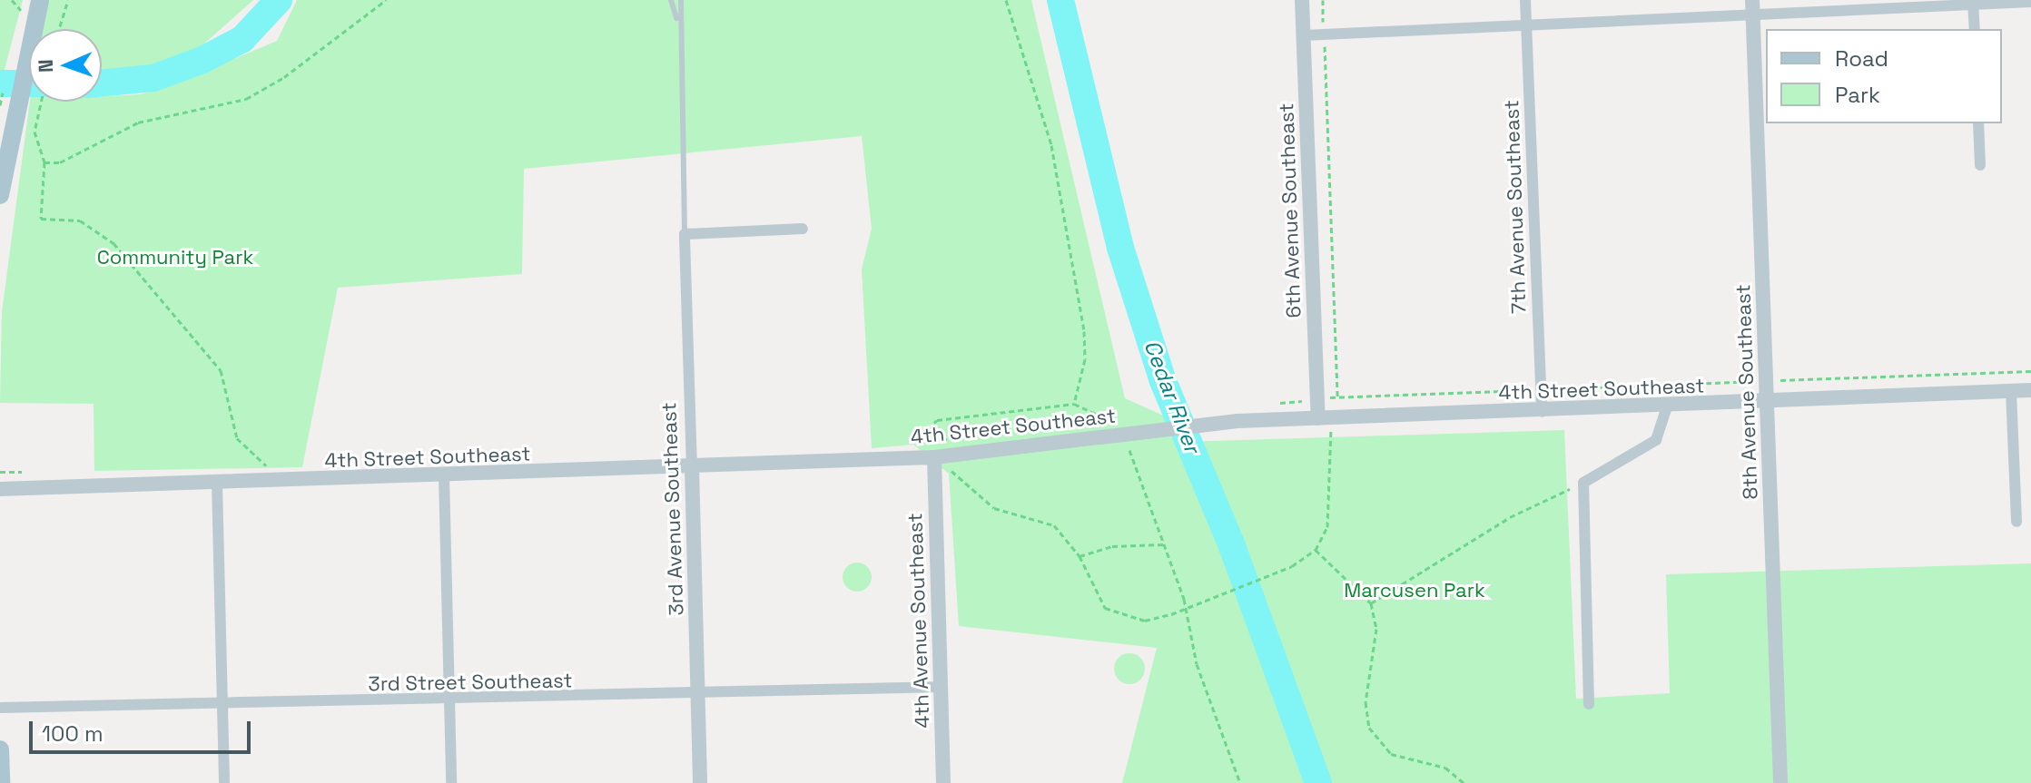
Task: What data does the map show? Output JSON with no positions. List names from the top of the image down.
{
  "streets": {
    "street": [
      "7th Avenue Southeast",
      "6th Avenue Southeast",
      "4th Street Southeast",
      "8th Avenue Southeast",
      "3rd Avenue Southeast",
      "4th Avenue Southeast",
      "3rd Street Southeast"
    ]
  },
  "crossings": [
    ["7th Avenue Southeast", "4th Street Southeast"],
    ["6th Avenue Southeast", "4th Street Southeast"],
    ["4th Street Southeast", "8th Avenue Southeast"],
    ["4th Street Southeast", "3rd Avenue Southeast"],
    ["4th Street Southeast", "4th Avenue Southeast"],
    ["3rd Avenue Southeast", "3rd Street Southeast"],
    ["4th Avenue Southeast", "3rd Street Southeast"]
  ],
  "water": ["Cedar River"],
  "parks": ["Community Park", "Marcusen Park"],
  "legend": ["Road", "Park"],
  "scale_bar": "100 m",
  "north": "left"
}
